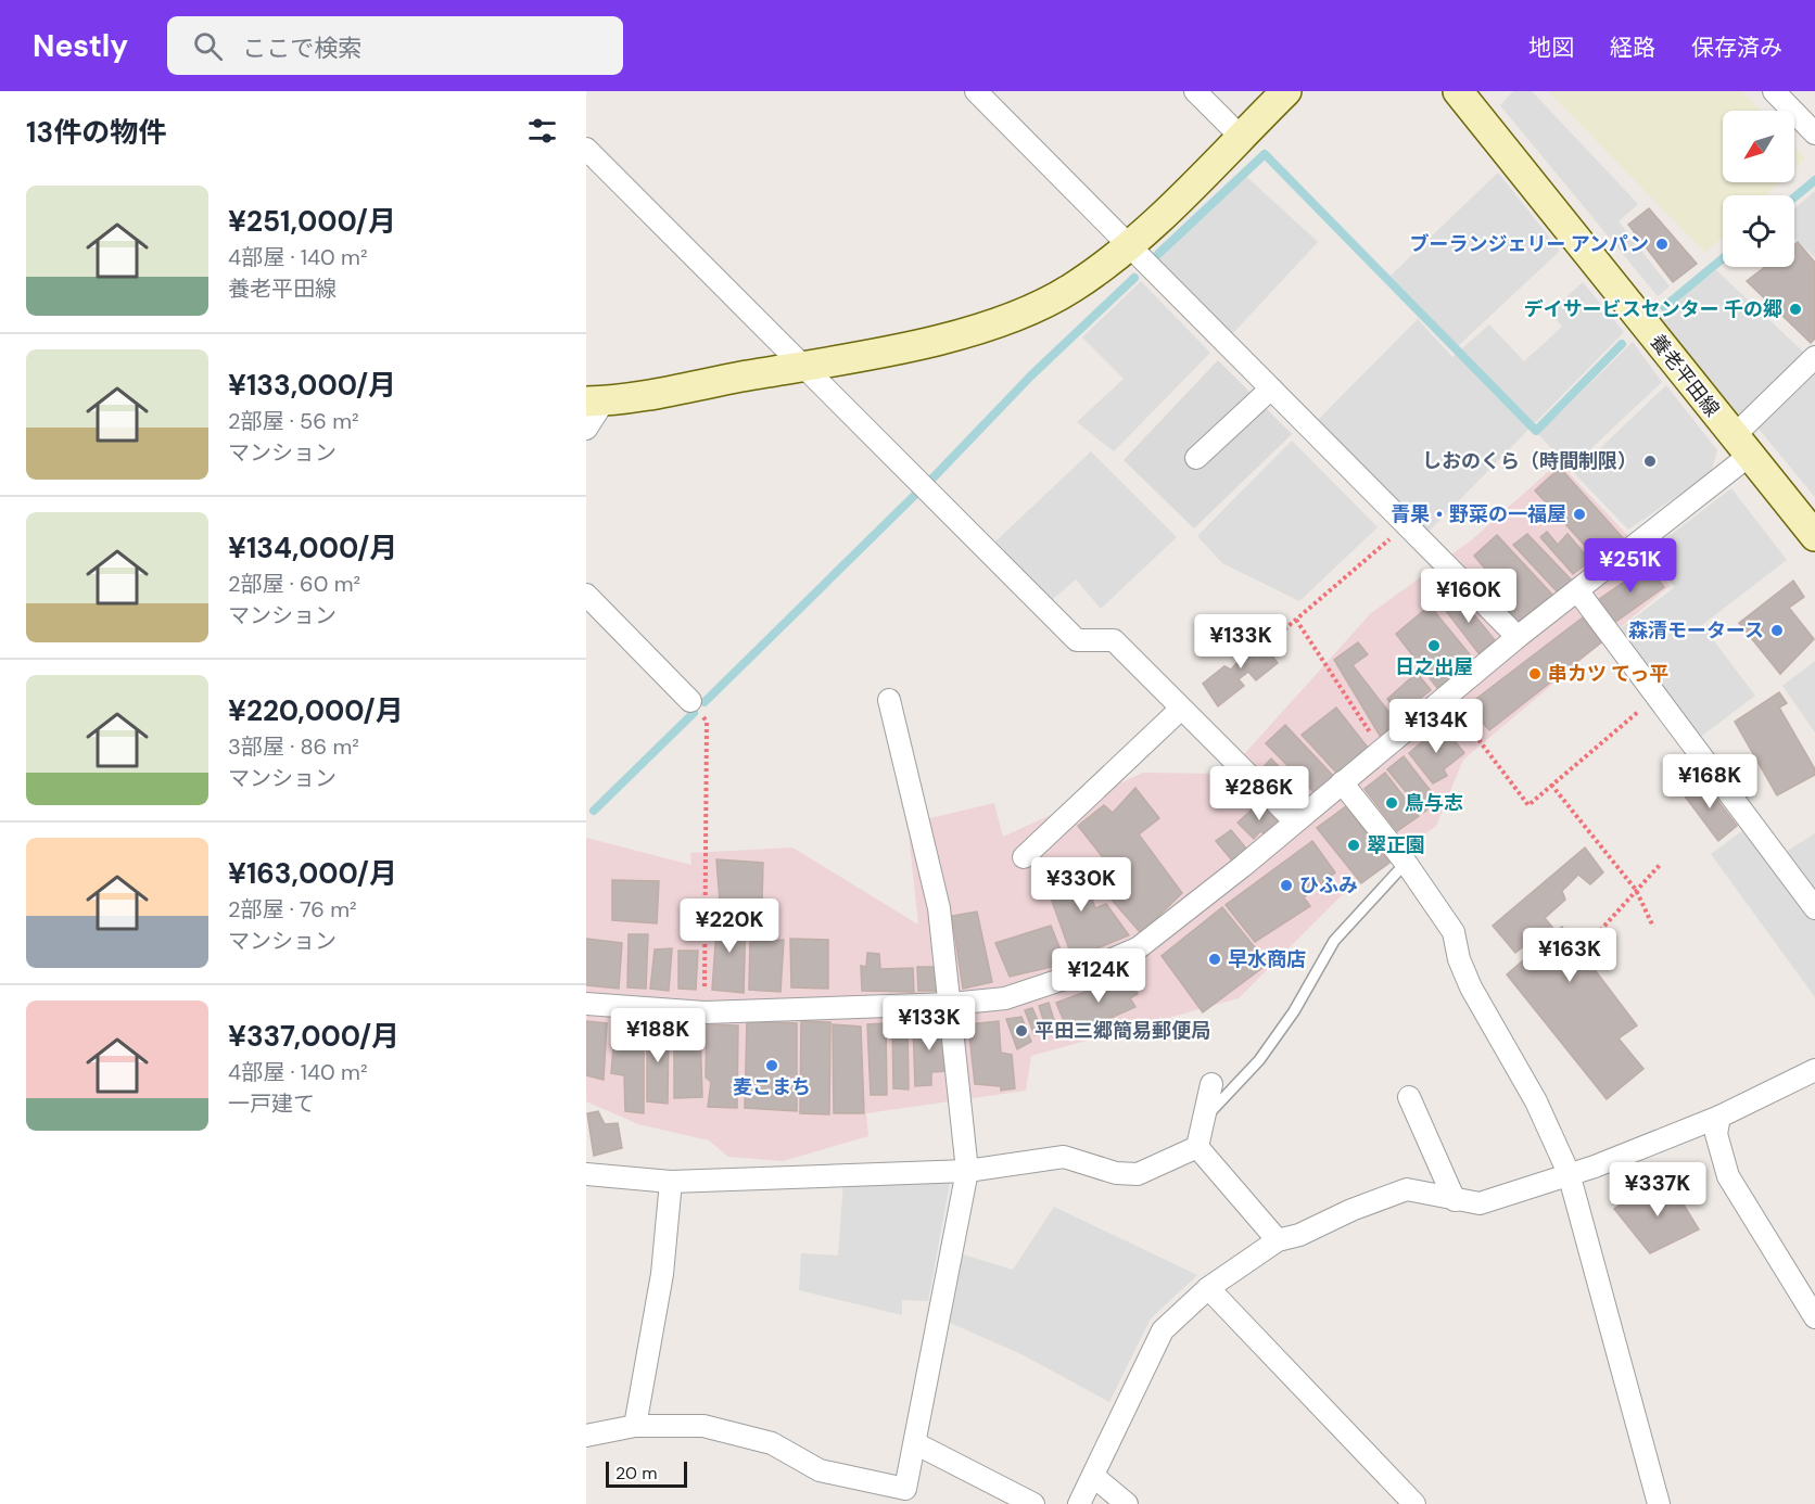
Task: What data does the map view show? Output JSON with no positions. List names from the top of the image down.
{
  "streets": {
    "street": ["養老平田線"]
  },
  "places": [
    "ブーランジェリー アンパン",
    "デイサービスセンター 千の郷",
    "しおのくら（時間制限）",
    "青果・野菜の一福屋",
    "森清モータース",
    "日之出屋",
    "串カツ てっ平",
    "鳥与志",
    "翠正園",
    "ひふみ",
    "早水商店",
    "平田三郷簡易郵便局",
    "麦こまち"
  ],
  "scale_bar": "20 m",
  "north": "bottom left",
  "page": {
    "header": "Nestly",
    "search": "ここで検索",
    "nav": ["地図", "経路", "保存済み"],
    "heading": "13件の物件",
    "list": [
      {
        "name": "¥251,000/月",
        "note": "4部屋 · 140 m² · 養老平田線"
      },
      {
        "name": "¥133,000/月",
        "note": "2部屋 · 56 m² · マンション"
      },
      {
        "name": "¥134,000/月",
        "note": "2部屋 · 60 m² · マンション"
      },
      {
        "name": "¥220,000/月",
        "note": "3部屋 · 86 m² · マンション"
      },
      {
        "name": "¥163,000/月",
        "note": "2部屋 · 76 m² · マンション"
      },
      {
        "name": "¥337,000/月",
        "note": "4部屋 · 140 m² · 一戸建て"
      }
    ],
    "price": [
      "¥251K",
      "¥160K",
      "¥133K",
      "¥134K",
      "¥168K",
      "¥286K",
      "¥330K",
      "¥220K",
      "¥163K",
      "¥124K",
      "¥133K",
      "¥188K",
      "¥337K"
    ],
    "scale": "20 m"
  }
}
